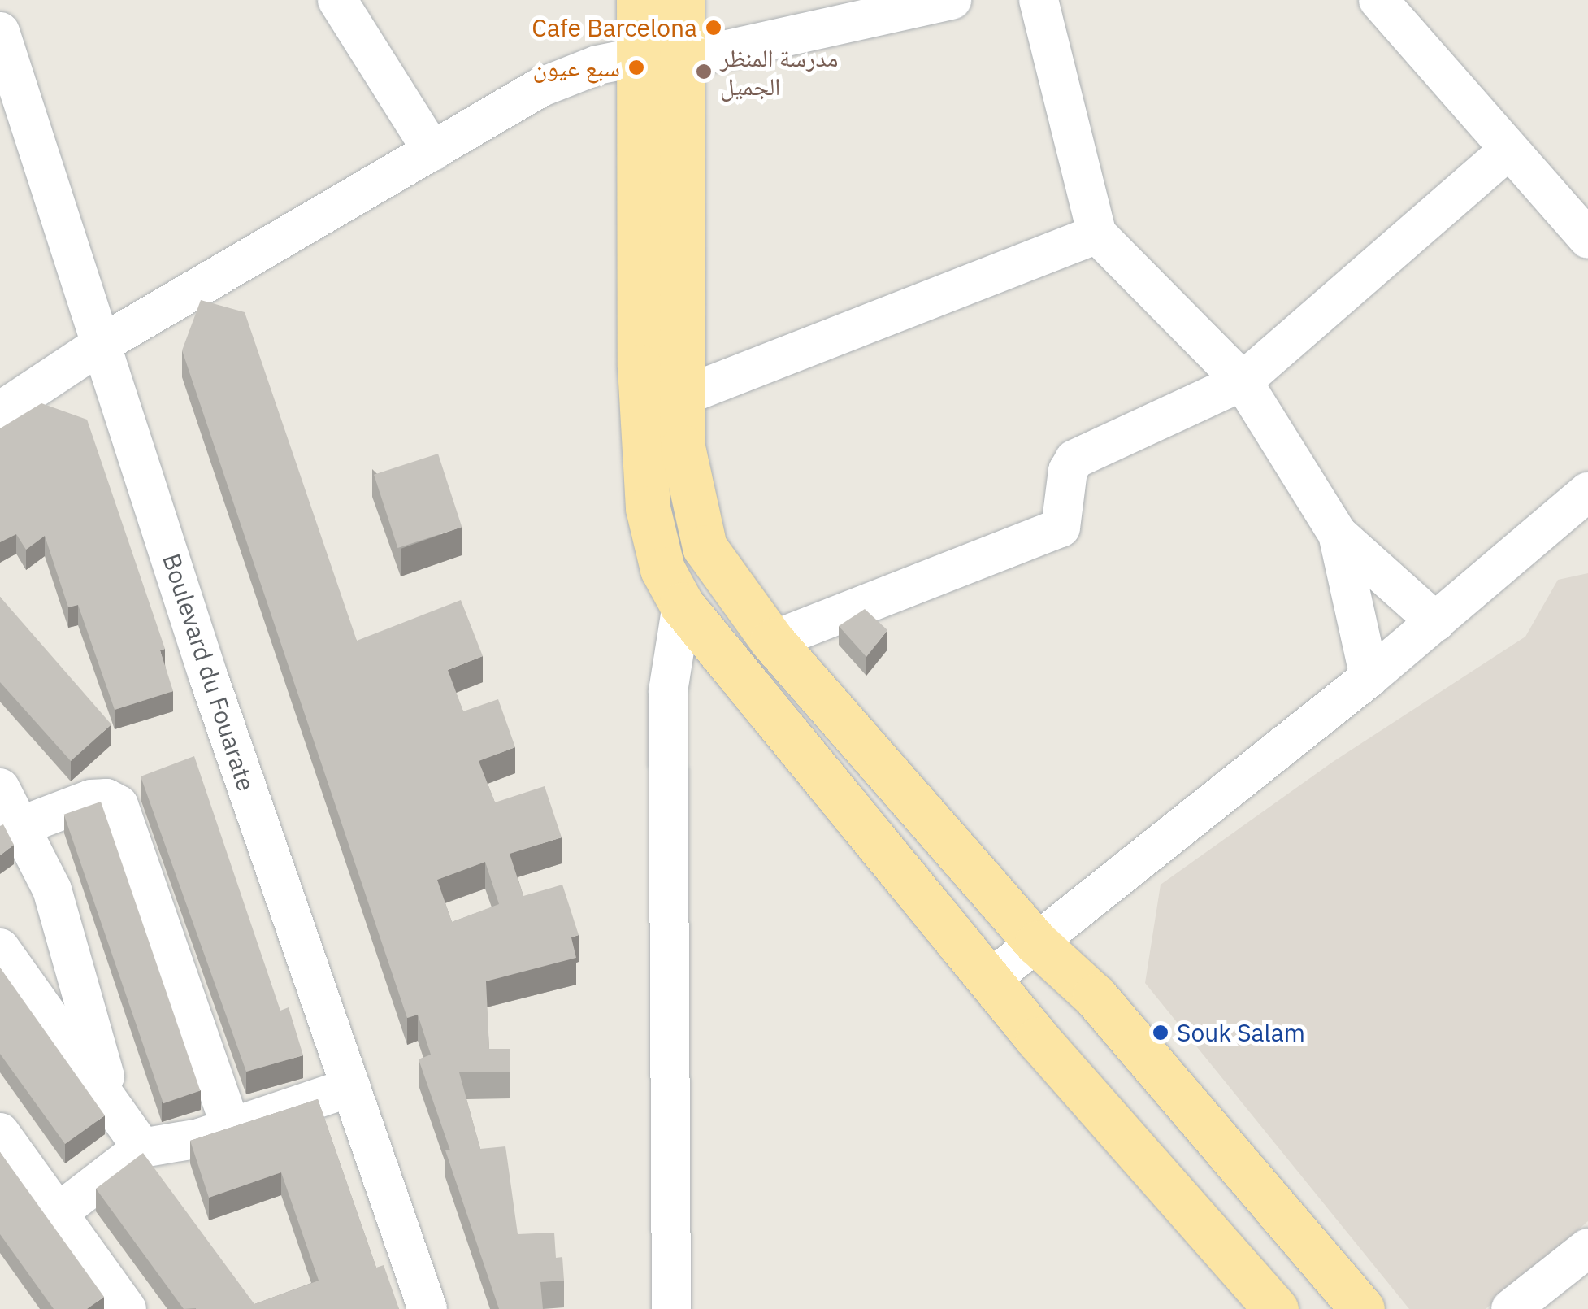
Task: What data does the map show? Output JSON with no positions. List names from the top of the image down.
{
  "streets": {
    "street": ["Boulevard du Fouarate"]
  },
  "places": [
    "Cafe Barcelona",
    "سبع عيون",
    "مدرسة المنظر الجميل",
    "Souk Salam"
  ]
}
